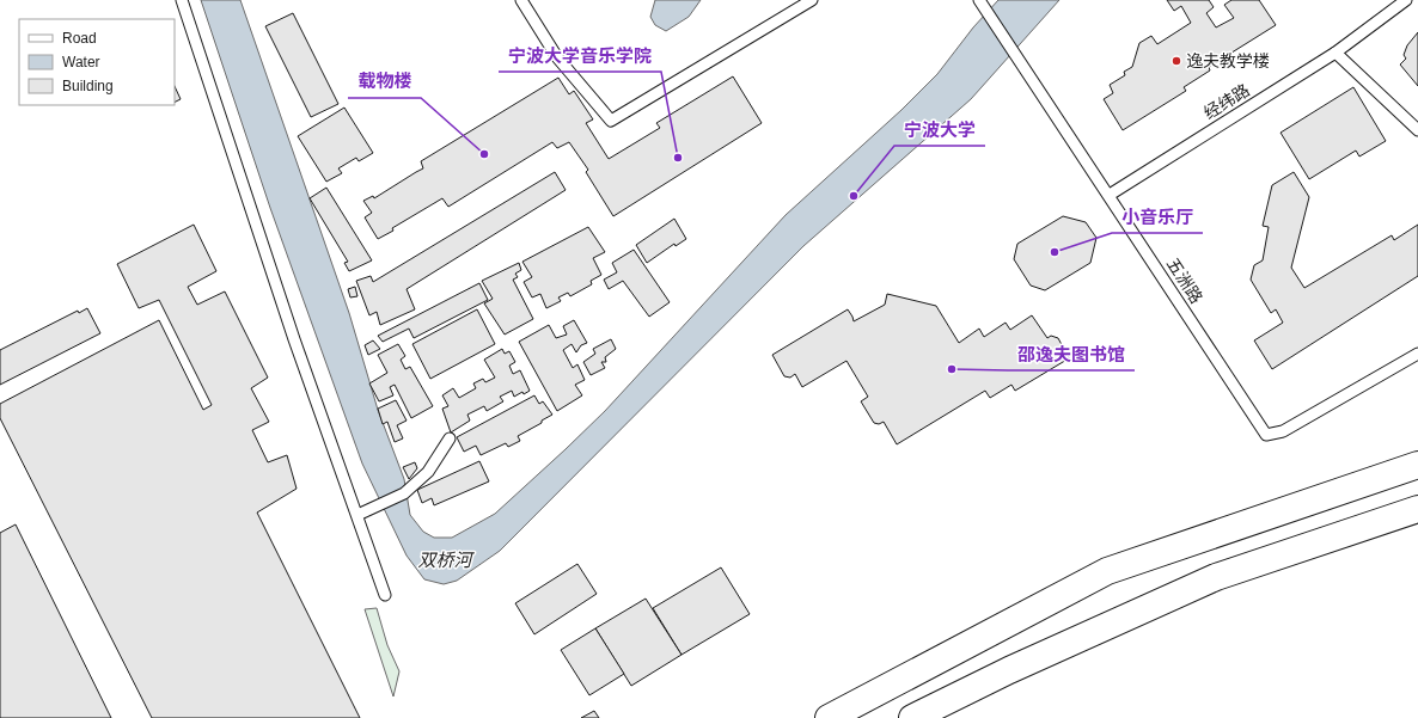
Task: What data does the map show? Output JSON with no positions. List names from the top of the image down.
{
  "streets": {
    "lane": ["经纬路", "五洲路"]
  },
  "crossings": [
    ["经纬路", "五洲路"]
  ],
  "water": ["双桥河"],
  "places": [
    "逸夫教学楼",
    "载物楼",
    "宁波大学音乐学院",
    "宁波大学",
    "小音乐厅",
    "邵逸夫图书馆"
  ],
  "legend": ["Road", "Water", "Building"]
}
